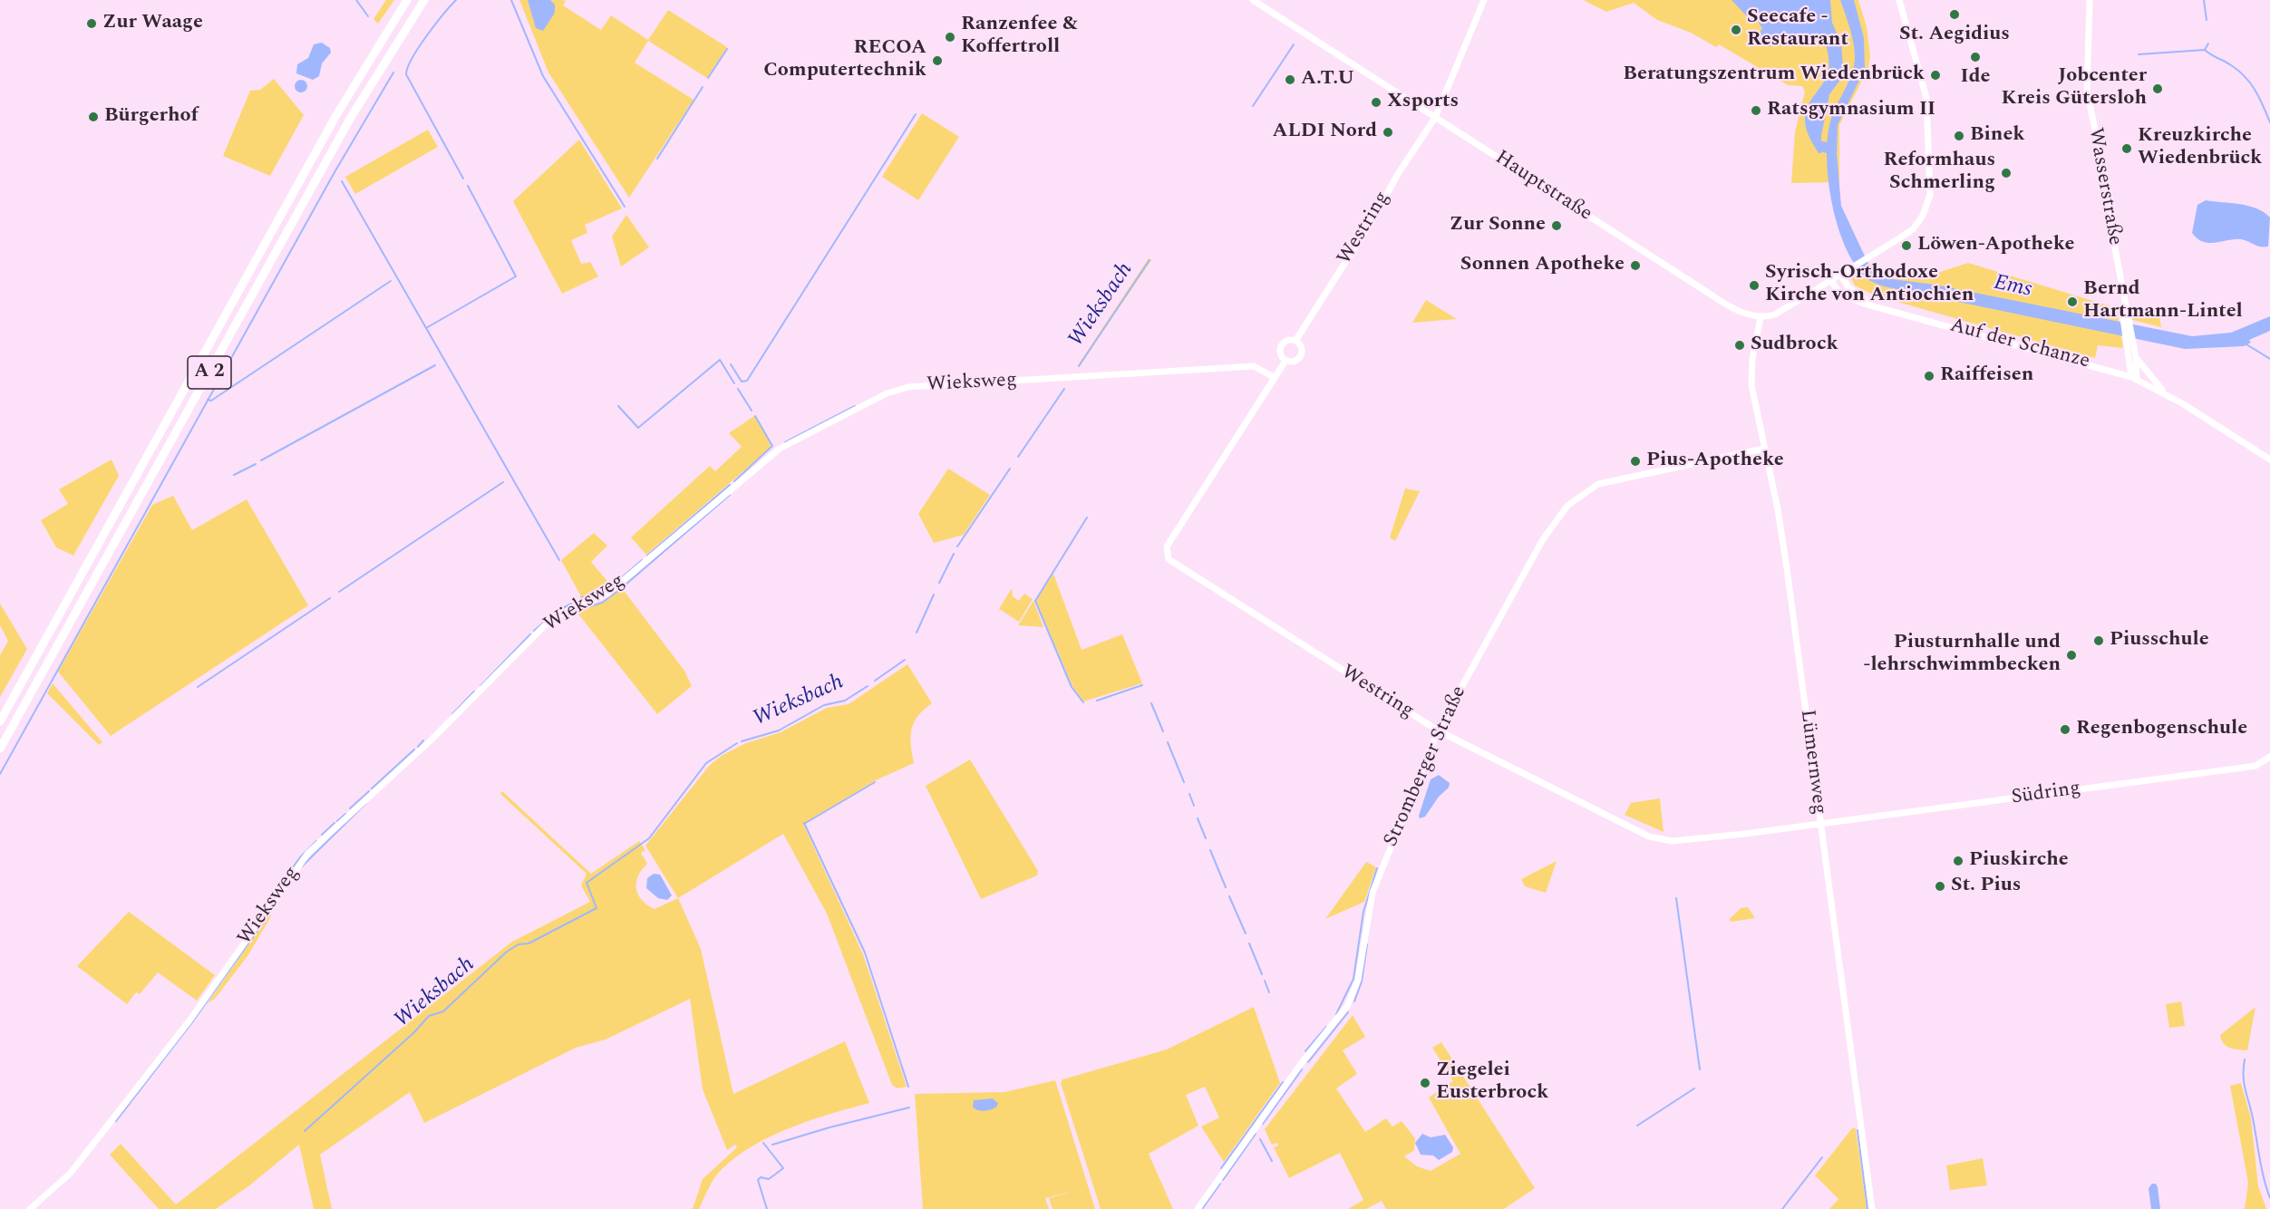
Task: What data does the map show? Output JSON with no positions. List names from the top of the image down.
{
  "streets": {
    "highway": ["A 2"],
    "street": [
      "Hauptstraße",
      "Wasserstraße",
      "Westring",
      "Auf der Schanze",
      "Wieksweg",
      "Lümernweg",
      "Stromberger Straße",
      "Südring"
    ]
  },
  "crossings": [
    ["Hauptstraße", "Westring"],
    ["Hauptstraße", "Lümernweg"],
    ["Wasserstraße", "Auf der Schanze"],
    ["Westring", "Wieksweg"],
    ["Westring", "Lümernweg"],
    ["Westring", "Stromberger Straße"],
    ["Westring", "Südring"],
    ["Lümernweg", "Stromberger Straße"],
    ["Lümernweg", "Südring"]
  ],
  "water": ["Ems", "Wieksbach"],
  "places": [
    "St. Aegidius",
    "Zur Waage",
    "Seecafe - Restaurant",
    "Ranzenfee & Koffertroll",
    "Ide",
    "RECOA Computertechnik",
    "Beratungszentrum Wiedenbrück",
    "A.T.U",
    "Jobcenter Kreis Gütersloh",
    "Xsports",
    "Ratsgymnasium II",
    "Bürgerhof",
    "ALDI Nord",
    "Binek",
    "Kreuzkirche Wiedenbrück",
    "Reformhaus Schmerling",
    "Zur Sonne",
    "Löwen-Apotheke",
    "Sonnen Apotheke",
    "Syrisch-Orthodoxe Kirche von Antiochien",
    "Bernd Hartmann-Lintel",
    "Sudbrock",
    "Raiffeisen",
    "Pius-Apotheke",
    "Piusschule",
    "Piusturnhalle und -lehrschwimmbecken",
    "Regenbogenschule",
    "Piuskirche",
    "St. Pius",
    "Ziegelei Eusterbrock"
  ]
}
